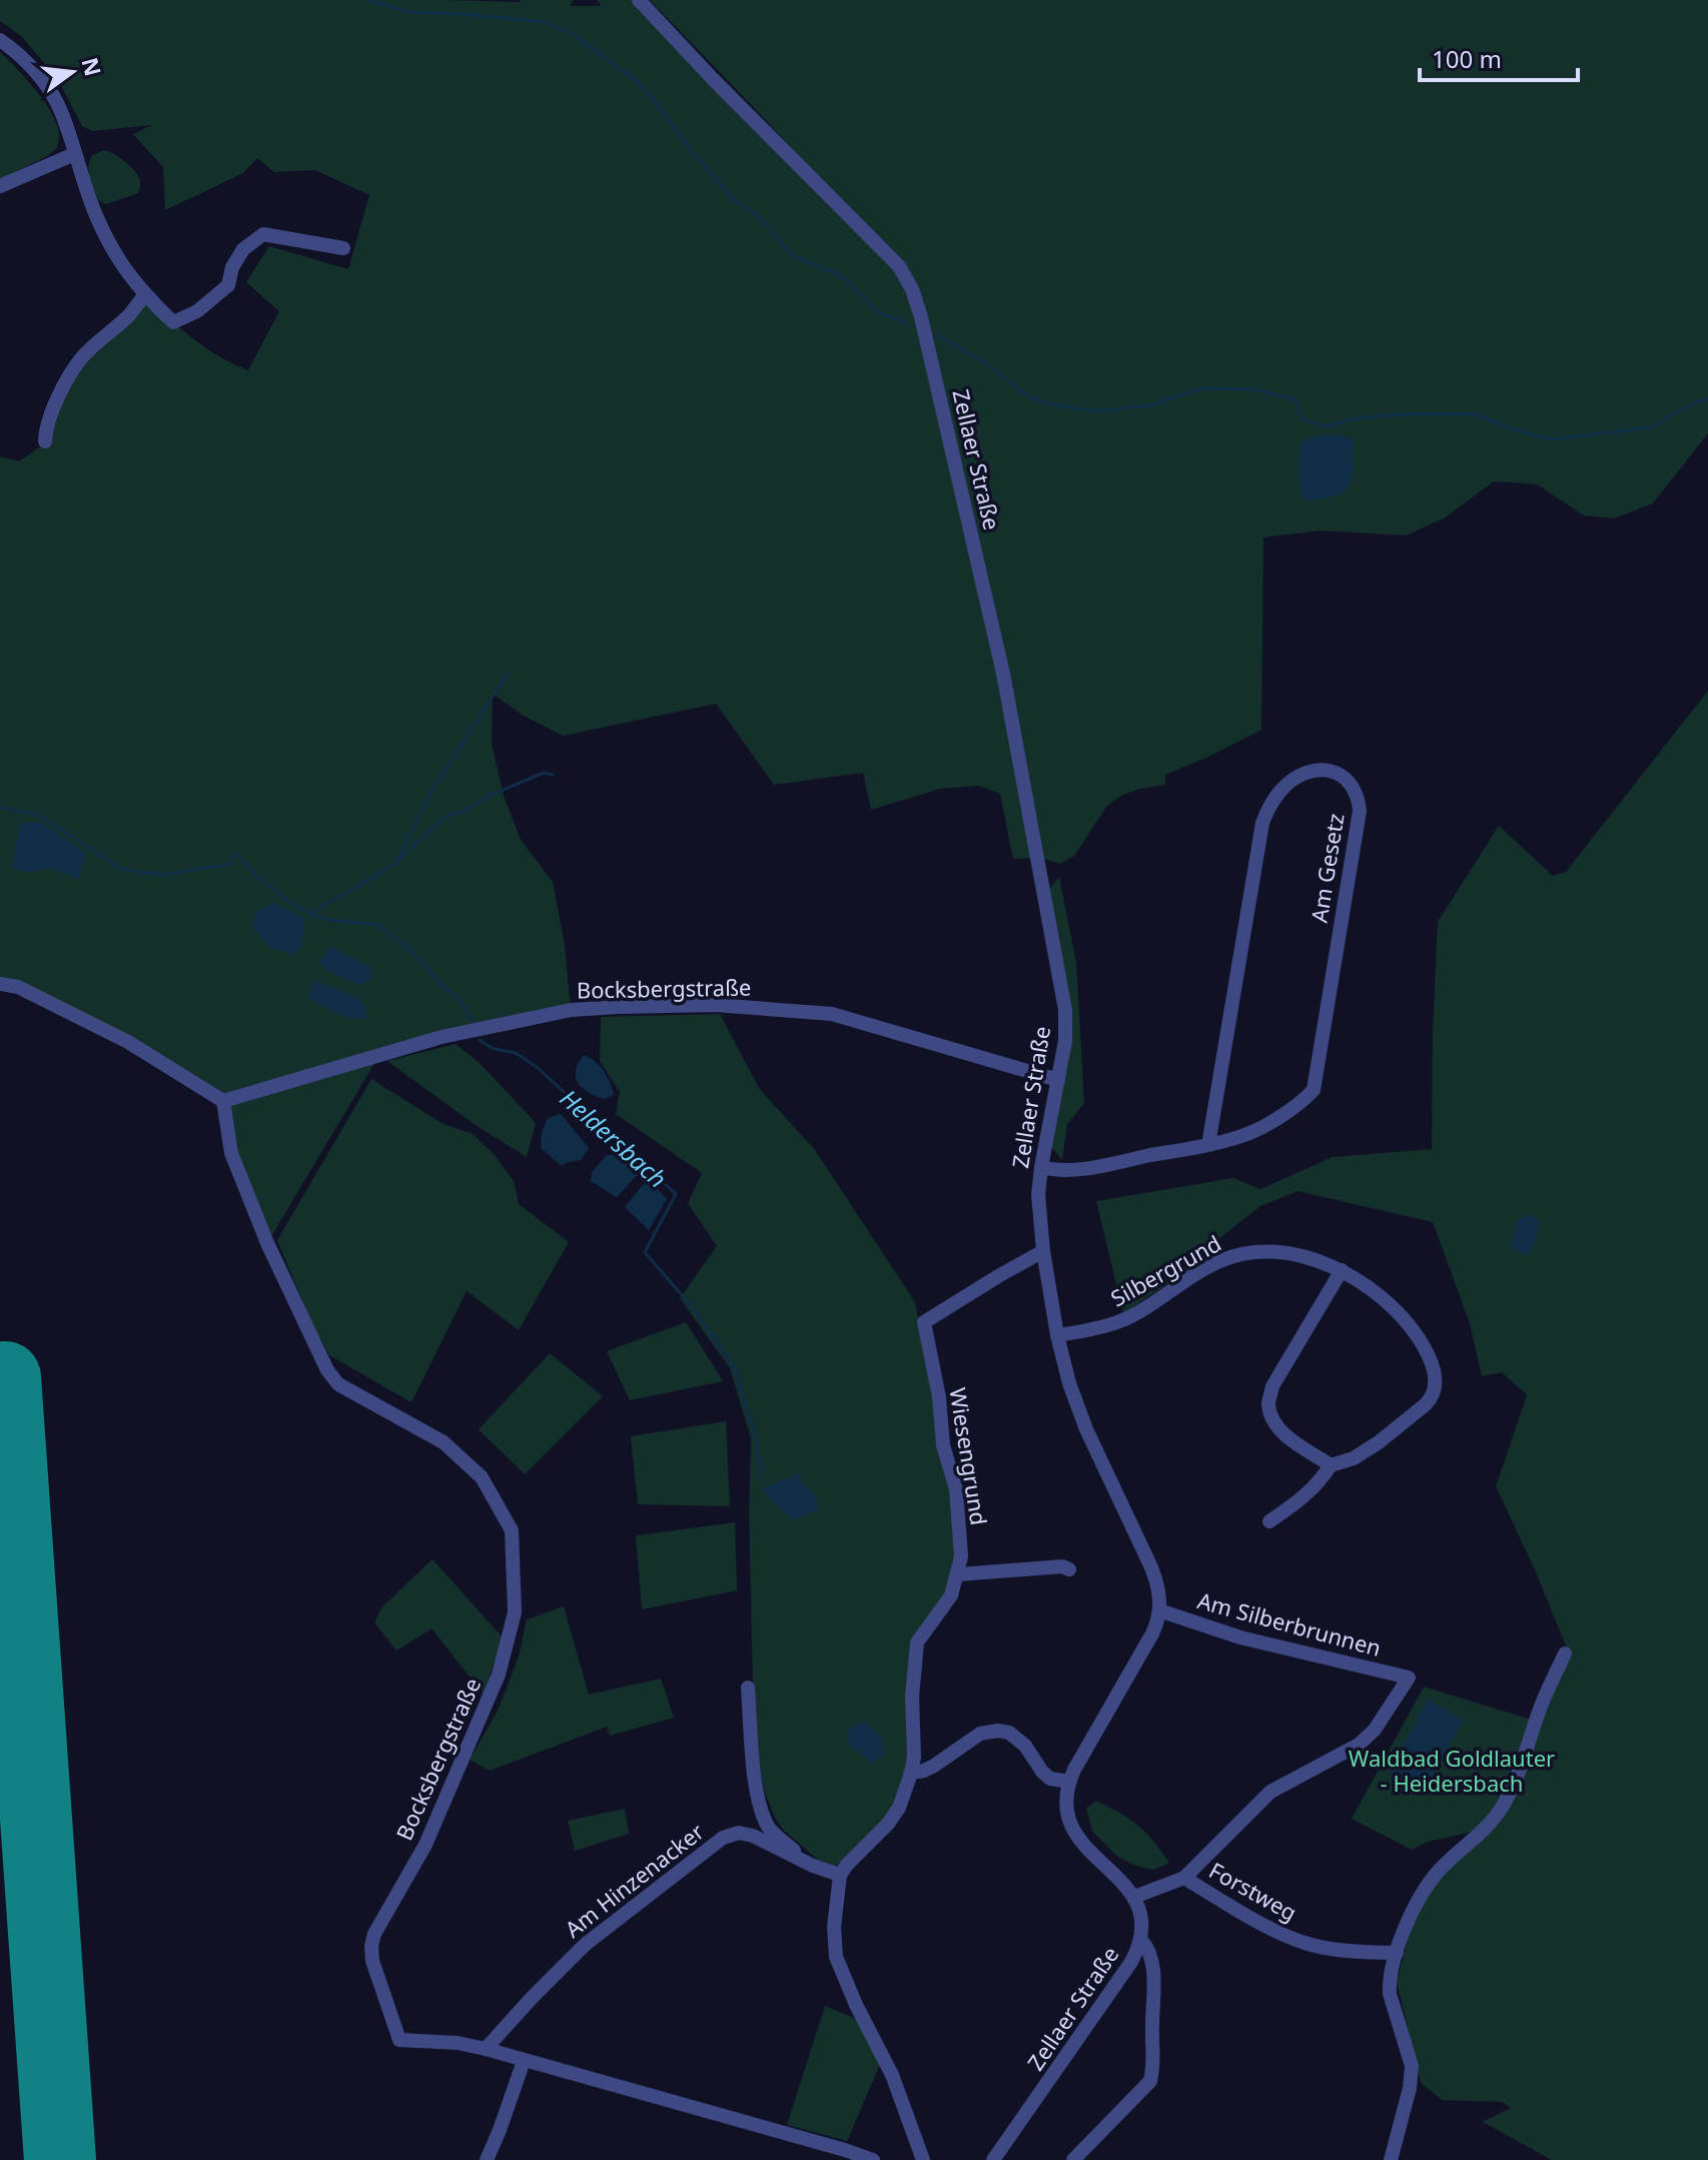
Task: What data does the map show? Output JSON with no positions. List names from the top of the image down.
{
  "streets": {
    "street": [
      "Zellaer Straße",
      "Am Gesetz",
      "Bocksbergstraße",
      "Silbergrund",
      "Wiesengrund",
      "Am Silberbrunnen",
      "Am Hinzenacker",
      "Forstweg"
    ]
  },
  "crossings": [
    ["Zellaer Straße", "Am Gesetz"],
    ["Zellaer Straße", "Bocksbergstraße"],
    ["Zellaer Straße", "Silbergrund"],
    ["Zellaer Straße", "Wiesengrund"],
    ["Zellaer Straße", "Am Silberbrunnen"],
    ["Bocksbergstraße", "Am Hinzenacker"],
    ["Wiesengrund", "Am Hinzenacker"],
    ["Am Silberbrunnen", "Forstweg"]
  ],
  "water": ["Heldersbach"],
  "parks": ["Waldbad Goldlauter - Heidersbach"],
  "scale_bar": "100 m",
  "north": "right"
}
